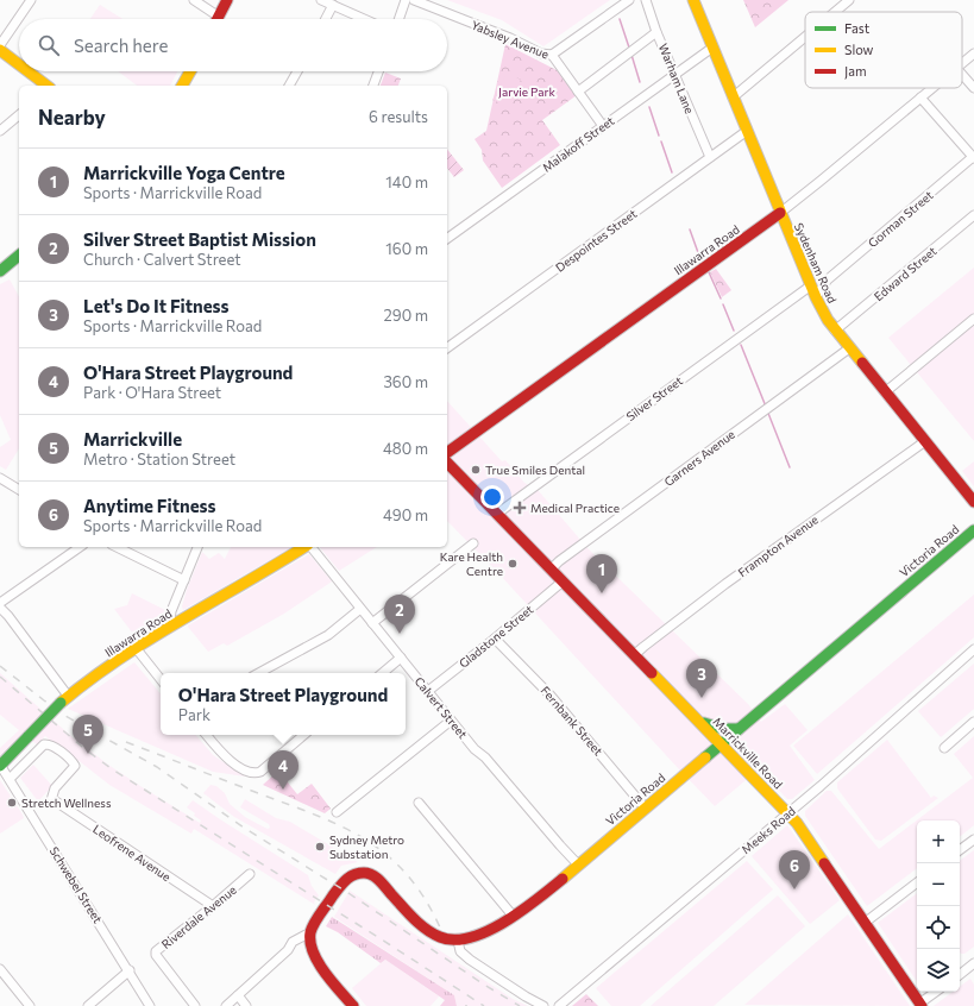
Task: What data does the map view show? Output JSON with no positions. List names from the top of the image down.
{
  "streets": {
    "main road": [
      "Illawarra Road",
      "Sydenham Road",
      "Victoria Road",
      "Marrickville Road"
    ],
    "street": [
      "Yabsley Avenue",
      "Warham Lane",
      "Malakoff Street",
      "Gorman Street",
      "Despointes Street",
      "Edward Street",
      "Silver Street",
      "Garners Avenue",
      "Frampton Avenue",
      "Gladstone Street",
      "Calvert Street",
      "Fernbank Street",
      "Meeks Road",
      "Leofrene Avenue",
      "Schwebel Street",
      "Riverdale Avenue"
    ]
  },
  "crossings": [
    ["Yabsley Avenue", "Malakoff Street"],
    ["Warham Lane", "Malakoff Street"],
    ["Warham Lane", "Despointes Street"],
    ["Malakoff Street", "Sydenham Road"],
    ["Gorman Street", "Sydenham Road"],
    ["Despointes Street", "Sydenham Road"],
    ["Illawarra Road", "Sydenham Road"],
    ["Illawarra Road", "Schwebel Street"],
    ["Sydenham Road", "Edward Street"],
    ["Sydenham Road", "Silver Street"],
    ["Sydenham Road", "Garners Avenue"],
    ["Sydenham Road", "Frampton Avenue"],
    ["Silver Street", "Marrickville Road"],
    ["Garners Avenue", "Marrickville Road"],
    ["Frampton Avenue", "Marrickville Road"],
    ["Victoria Road", "Calvert Street"],
    ["Victoria Road", "Fernbank Street"],
    ["Victoria Road", "Marrickville Road"],
    ["Gladstone Street", "Calvert Street"],
    ["Gladstone Street", "Fernbank Street"],
    ["Gladstone Street", "Marrickville Road"],
    ["Marrickville Road", "Meeks Road"],
    ["Leofrene Avenue", "Schwebel Street"],
    ["Leofrene Avenue", "Riverdale Avenue"]
  ],
  "parks": ["Jarvie Park"],
  "places": {
    "other": [
      "True Smiles Dental",
      "Kare Health Centre",
      "Stretch Wellness",
      "Sydney Metro Substation"
    ],
    "health": ["Medical Practice"]
  },
  "legend": ["Fast", "Slow", "Jam"],
  "page": {
    "search": "Search here",
    "heading": ["Nearby", "6 results"],
    "list": [
      {
        "mark": "1",
        "name": "Marrickville Yoga Centre",
        "note": "Sports · Marrickville Road",
        "value": "140 m"
      },
      {
        "mark": "2",
        "name": "Silver Street Baptist Mission",
        "note": "Church · Calvert Street",
        "value": "160 m"
      },
      {
        "mark": "3",
        "name": "Let's Do It Fitness",
        "note": "Sports · Marrickville Road",
        "value": "290 m"
      },
      {
        "mark": "4",
        "name": "O'Hara Street Playground",
        "note": "Park · O'Hara Street",
        "value": "360 m"
      },
      {
        "mark": "5",
        "name": "Marrickville",
        "note": "Metro · Station Street",
        "value": "480 m"
      },
      {
        "mark": "6",
        "name": "Anytime Fitness",
        "note": "Sports · Marrickville Road",
        "value": "490 m"
      }
    ],
    "pins": [
      "1",
      "2",
      "3",
      "5",
      "4",
      "6"
    ],
    "popup": ["O'Hara Street Playground", "Park"],
    "map_buttons": ["+", "−"]
  }
}
